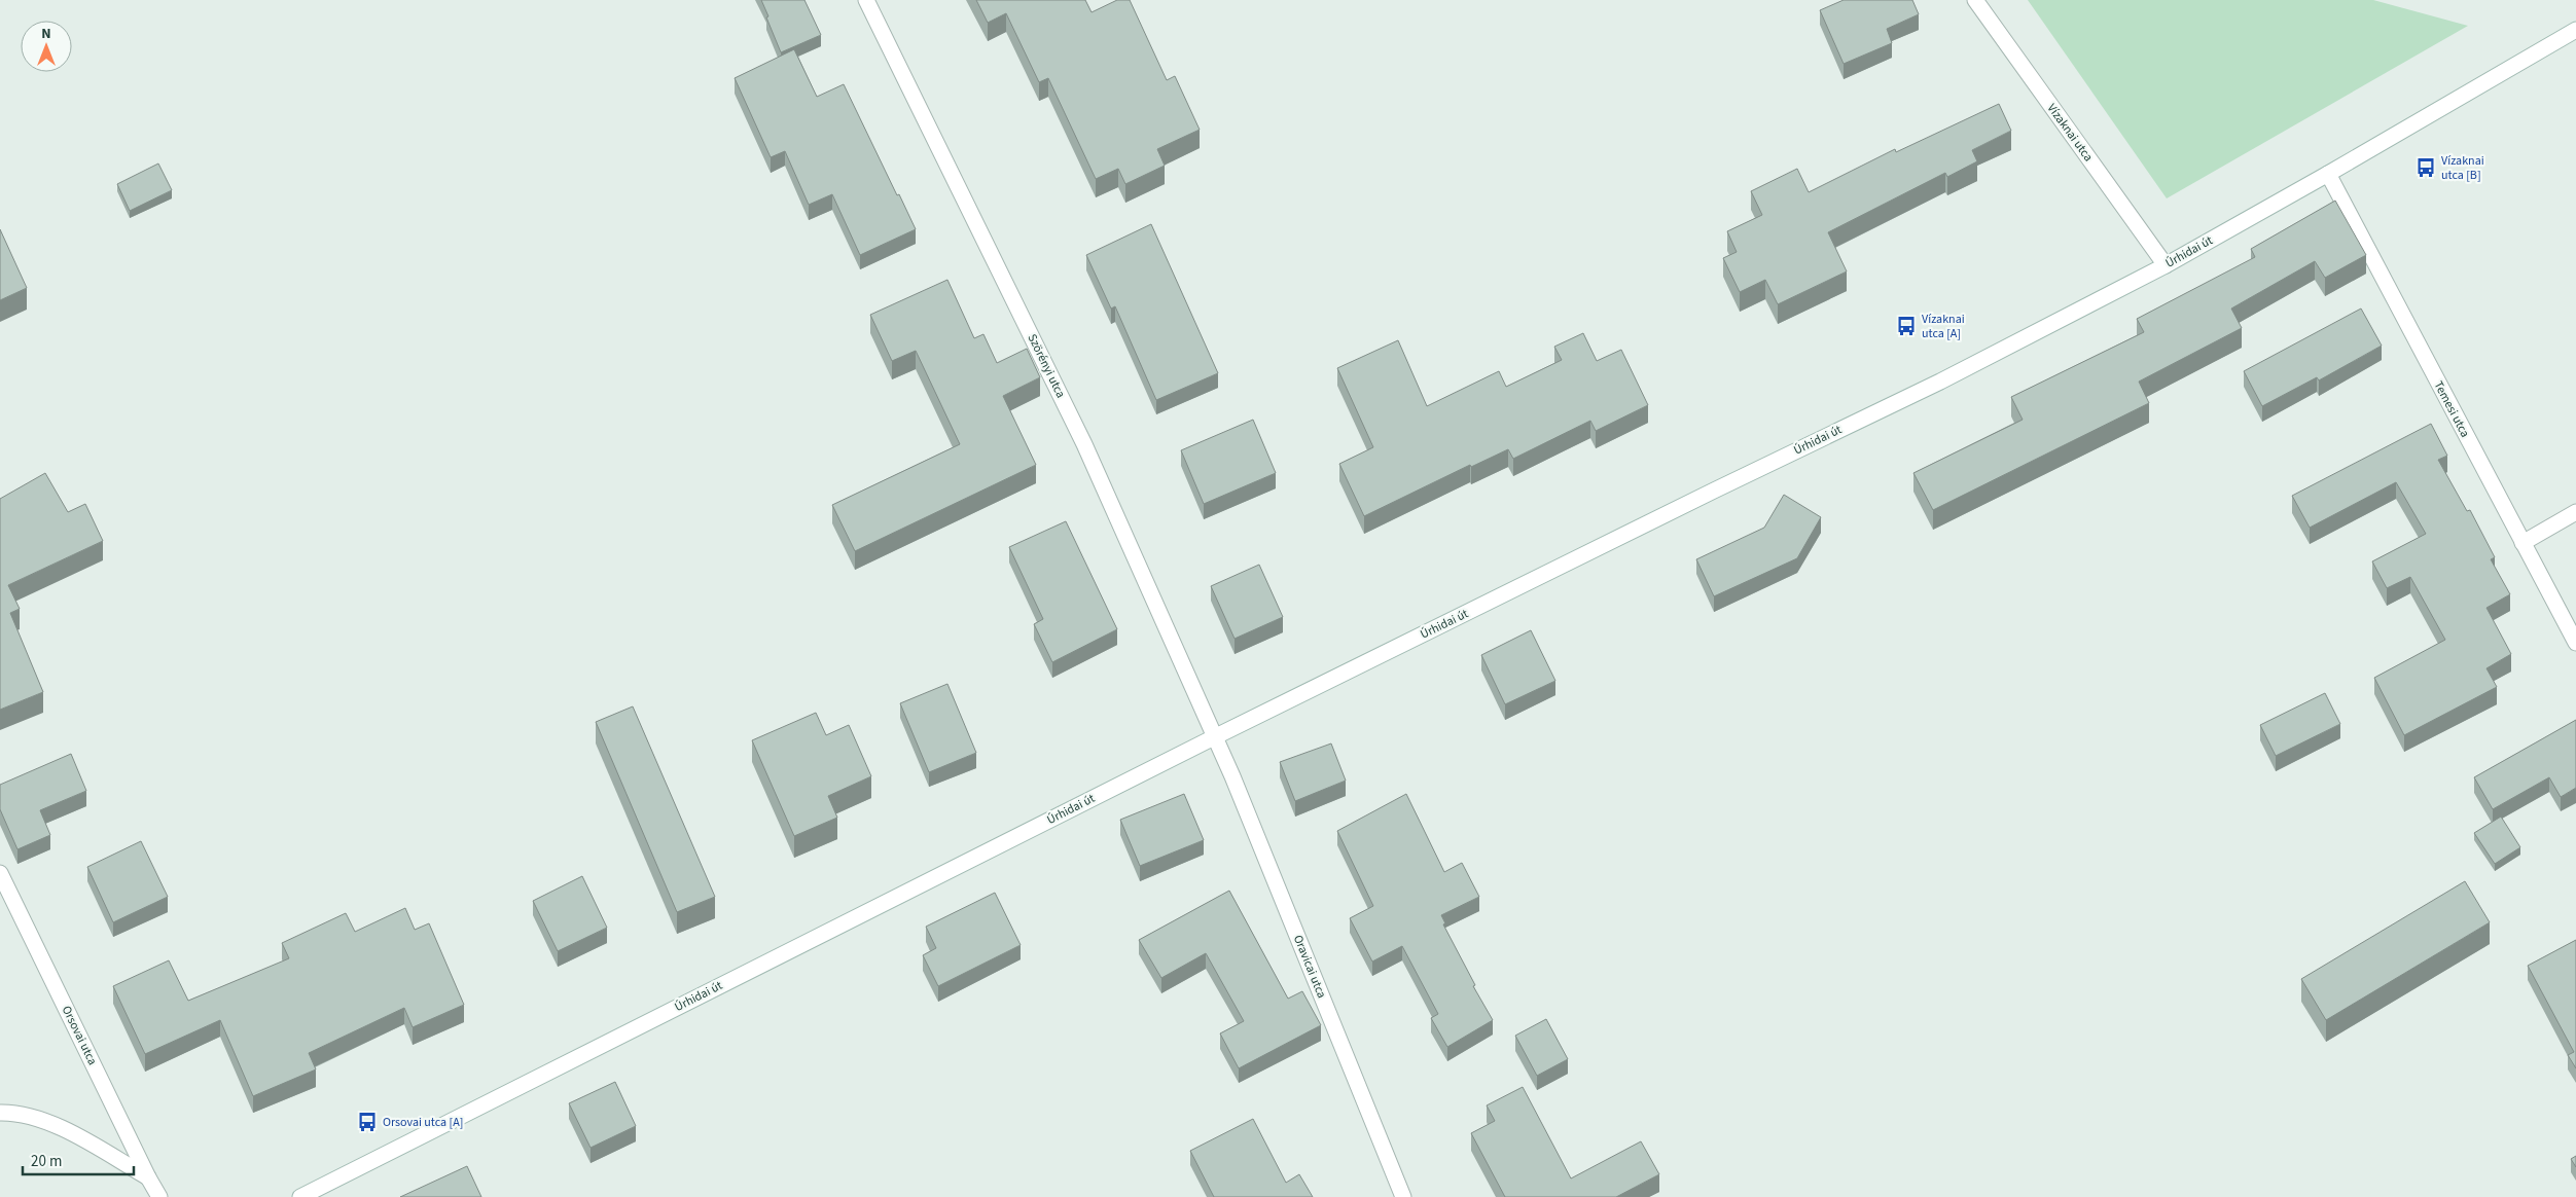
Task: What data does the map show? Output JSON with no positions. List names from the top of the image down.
{
  "streets": {
    "street": [
      "Vízaknai utca",
      "Úrhidai út",
      "Szörényi utca",
      "Temesi utca",
      "Oravicai utca",
      "Orsovai utca"
    ]
  },
  "crossings": [
    ["Vízaknai utca", "Úrhidai út"],
    ["Úrhidai út", "Szörényi utca"],
    ["Úrhidai út", "Temesi utca"],
    ["Úrhidai út", "Oravicai utca"],
    ["Szörényi utca", "Oravicai utca"]
  ],
  "places": {
    "bus stop": ["Vízaknai utca [B]", "Vízaknai utca [A]", "Orsovai utca [A]"]
  },
  "scale_bar": "20 m",
  "north": "top"
}
